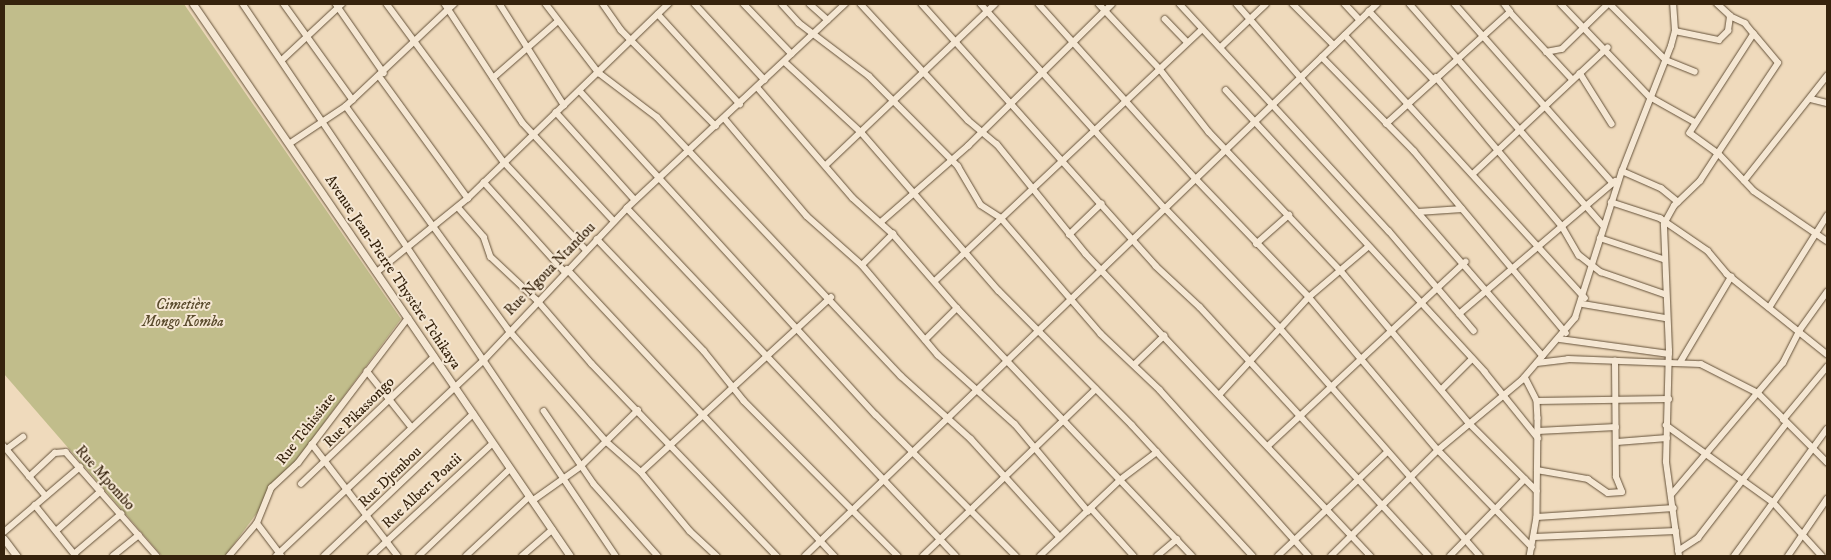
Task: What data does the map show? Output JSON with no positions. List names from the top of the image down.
{
  "streets": {
    "street": [
      "Rue Ngoua Ntandou",
      "Avenue Jean-Pierre Thystère Tchikaya",
      "Rue Pikassongo",
      "Rue Tchissiate",
      "Rue Djembou",
      "Rue Mpombo",
      "Rue Albert Poatii"
    ]
  },
  "crossings": [
    ["Rue Ngoua Ntandou", "Avenue Jean-Pierre Thystère Tchikaya"],
    ["Avenue Jean-Pierre Thystère Tchikaya", "Rue Pikassongo"],
    ["Avenue Jean-Pierre Thystère Tchikaya", "Rue Tchissiate"],
    ["Avenue Jean-Pierre Thystère Tchikaya", "Rue Djembou"],
    ["Avenue Jean-Pierre Thystère Tchikaya", "Rue Albert Poatii"]
  ],
  "parks": ["Cimetière Mongo Komba"]
}
